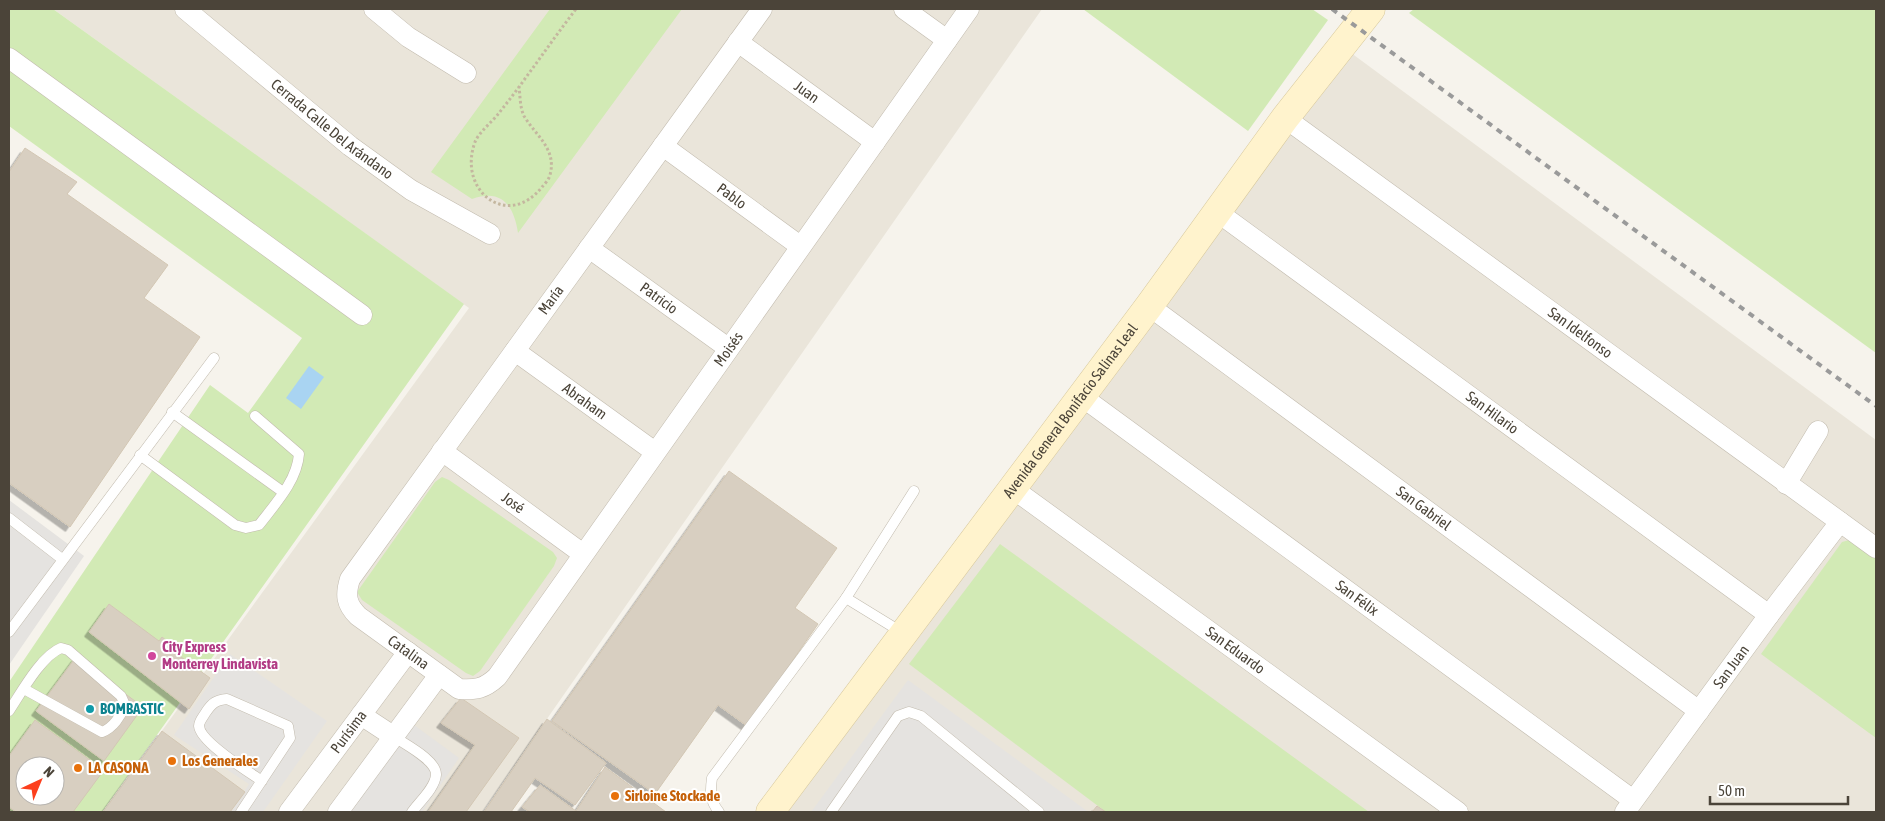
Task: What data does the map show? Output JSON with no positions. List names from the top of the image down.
{
  "streets": {
    "street": [
      "Juan",
      "Cerrada Calle Del Arándano",
      "Pablo",
      "Patricio",
      "María",
      "San Idelfonso",
      "Moisés",
      "Abraham",
      "Avenida General Bonifacio Salinas Leal",
      "San Hilario",
      "José",
      "San Gabriel",
      "San Félix",
      "San Eduardo",
      "Catalina",
      "San Juan",
      "Purísima"
    ]
  },
  "crossings": [
    ["Juan", "María"],
    ["Juan", "Moisés"],
    ["Pablo", "María"],
    ["Pablo", "Moisés"],
    ["Patricio", "María"],
    ["Patricio", "Moisés"],
    ["María", "Abraham"],
    ["María", "José"],
    ["María", "Catalina"],
    ["San Idelfonso", "Avenida General Bonifacio Salinas Leal"],
    ["San Idelfonso", "San Juan"],
    ["Moisés", "Abraham"],
    ["Moisés", "José"],
    ["Moisés", "Catalina"],
    ["Avenida General Bonifacio Salinas Leal", "San Hilario"],
    ["Avenida General Bonifacio Salinas Leal", "San Gabriel"],
    ["Avenida General Bonifacio Salinas Leal", "San Félix"],
    ["Avenida General Bonifacio Salinas Leal", "San Eduardo"],
    ["San Hilario", "San Juan"],
    ["San Gabriel", "San Juan"],
    ["San Félix", "San Juan"],
    ["Catalina", "Purísima"]
  ],
  "places": [
    "City Express Monterrey Lindavista",
    "BOMBASTIC",
    "Los Generales",
    "LA CASONA",
    "Sirloine Stockade"
  ],
  "scale_bar": "50 m",
  "north": "top right"
}
